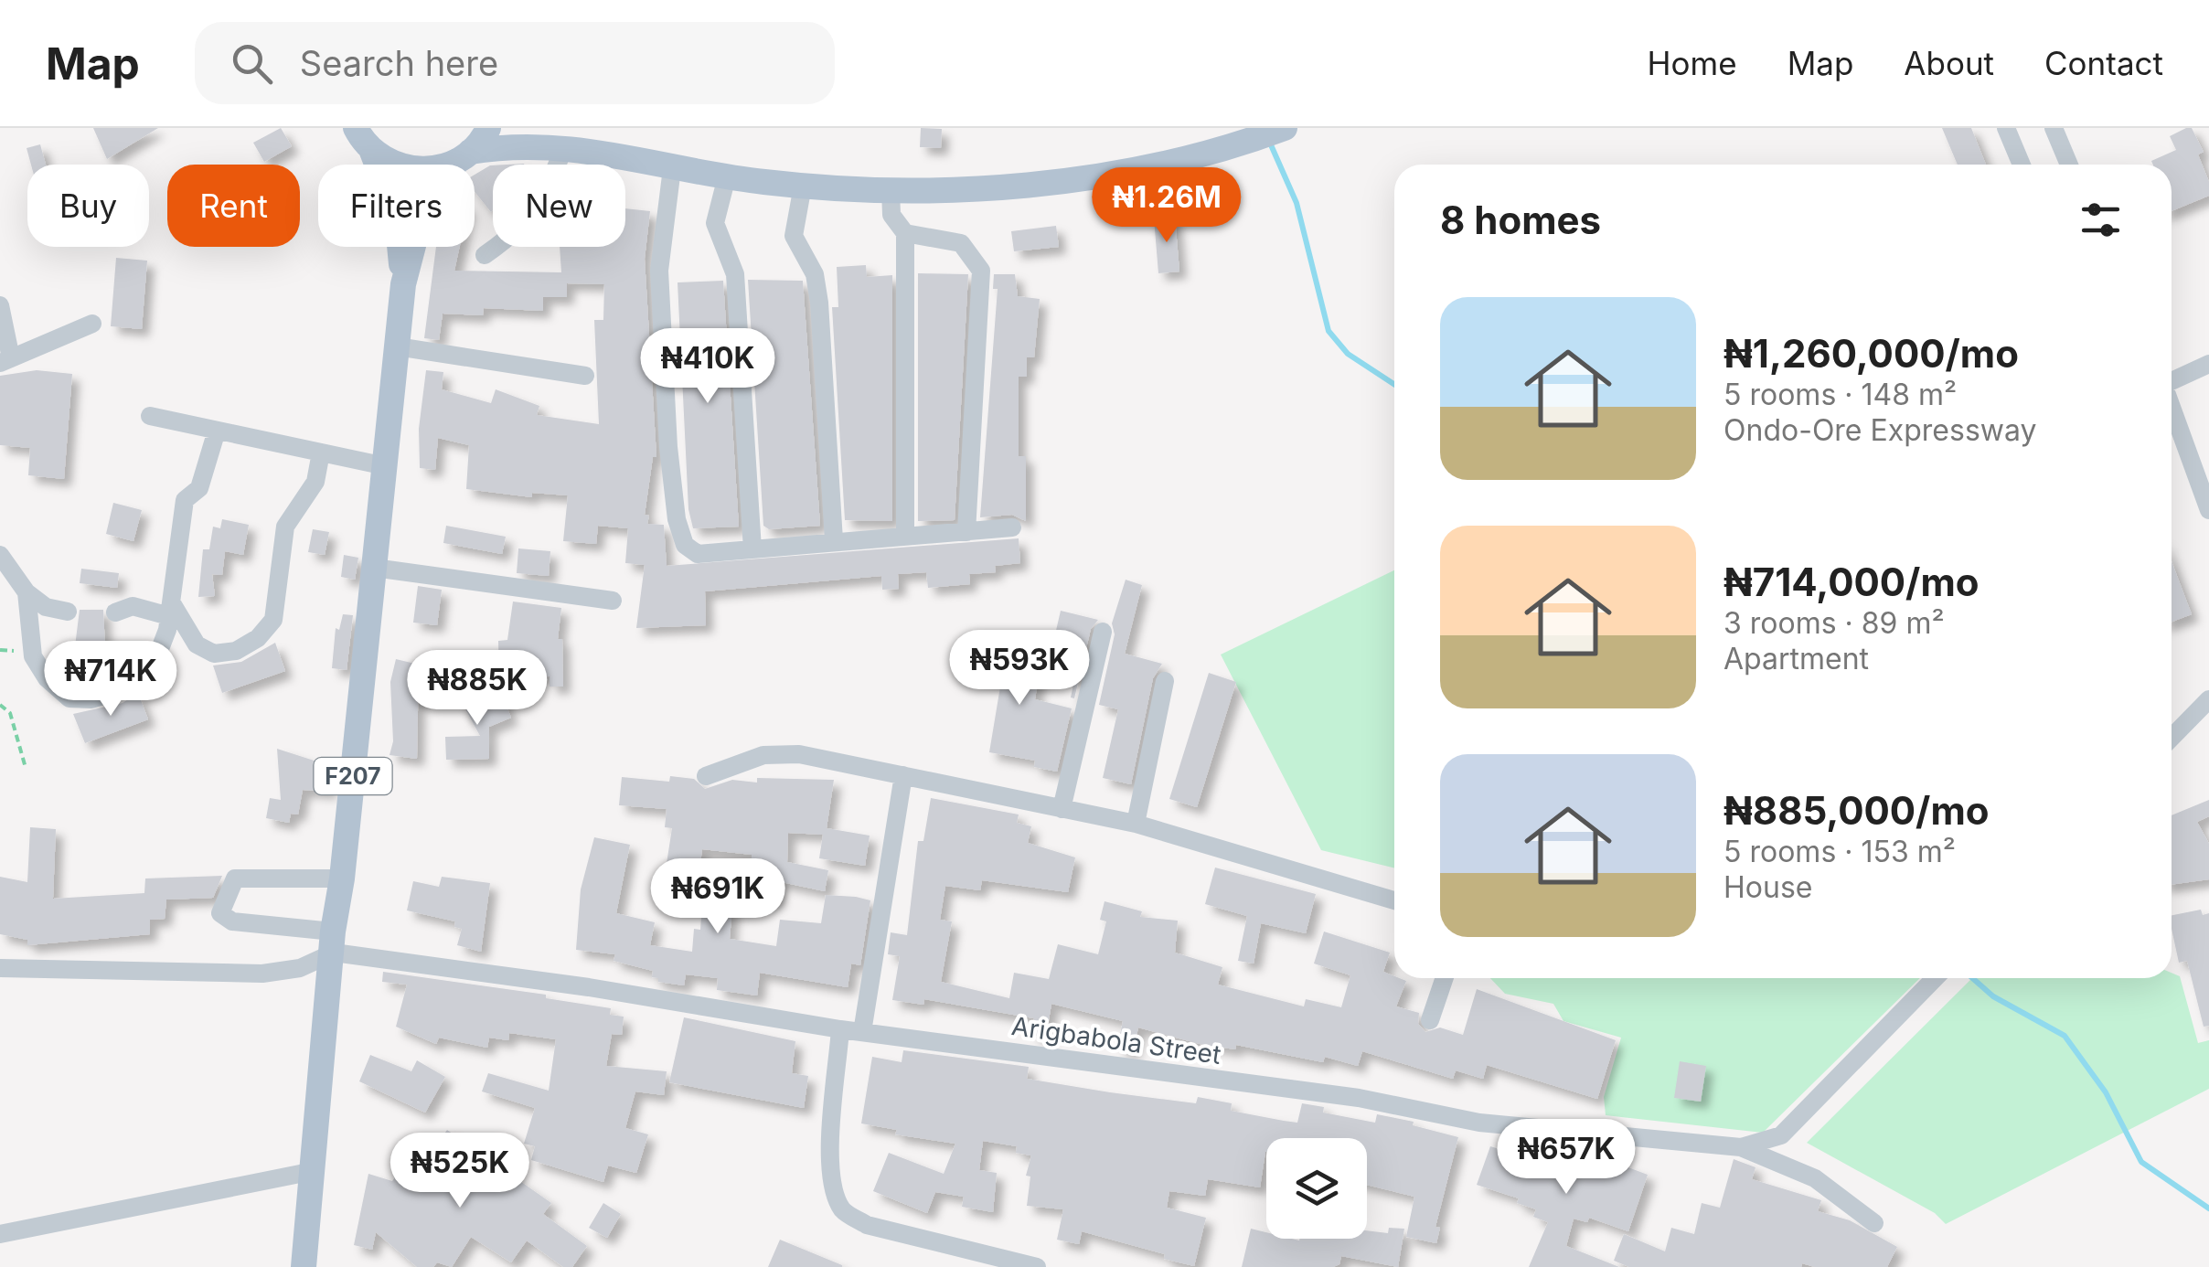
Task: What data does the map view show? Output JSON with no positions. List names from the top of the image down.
{
  "streets": {
    "main road": ["F207"],
    "street": ["Arigbabola Street"]
  },
  "crossings": [
    ["F207", "Arigbabola Street"]
  ],
  "page": {
    "header": "Map",
    "search": "Search here",
    "nav": [
      "Home",
      "Map",
      "About",
      "Contact"
    ],
    "chip": [
      "Buy",
      "Rent",
      "Filters",
      "New"
    ],
    "heading": "8 homes",
    "price": [
      "₦1.26M",
      "₦410K",
      "₦593K",
      "₦714K",
      "₦885K",
      "₦691K",
      "₦657K",
      "₦525K"
    ],
    "list": [
      {
        "name": "₦1,260,000/mo",
        "note": "5 rooms · 148 m² · Ondo-Ore Expressway"
      },
      {
        "name": "₦714,000/mo",
        "note": "3 rooms · 89 m² · Apartment"
      },
      {
        "name": "₦885,000/mo",
        "note": "5 rooms · 153 m² · House"
      }
    ]
  }
}
